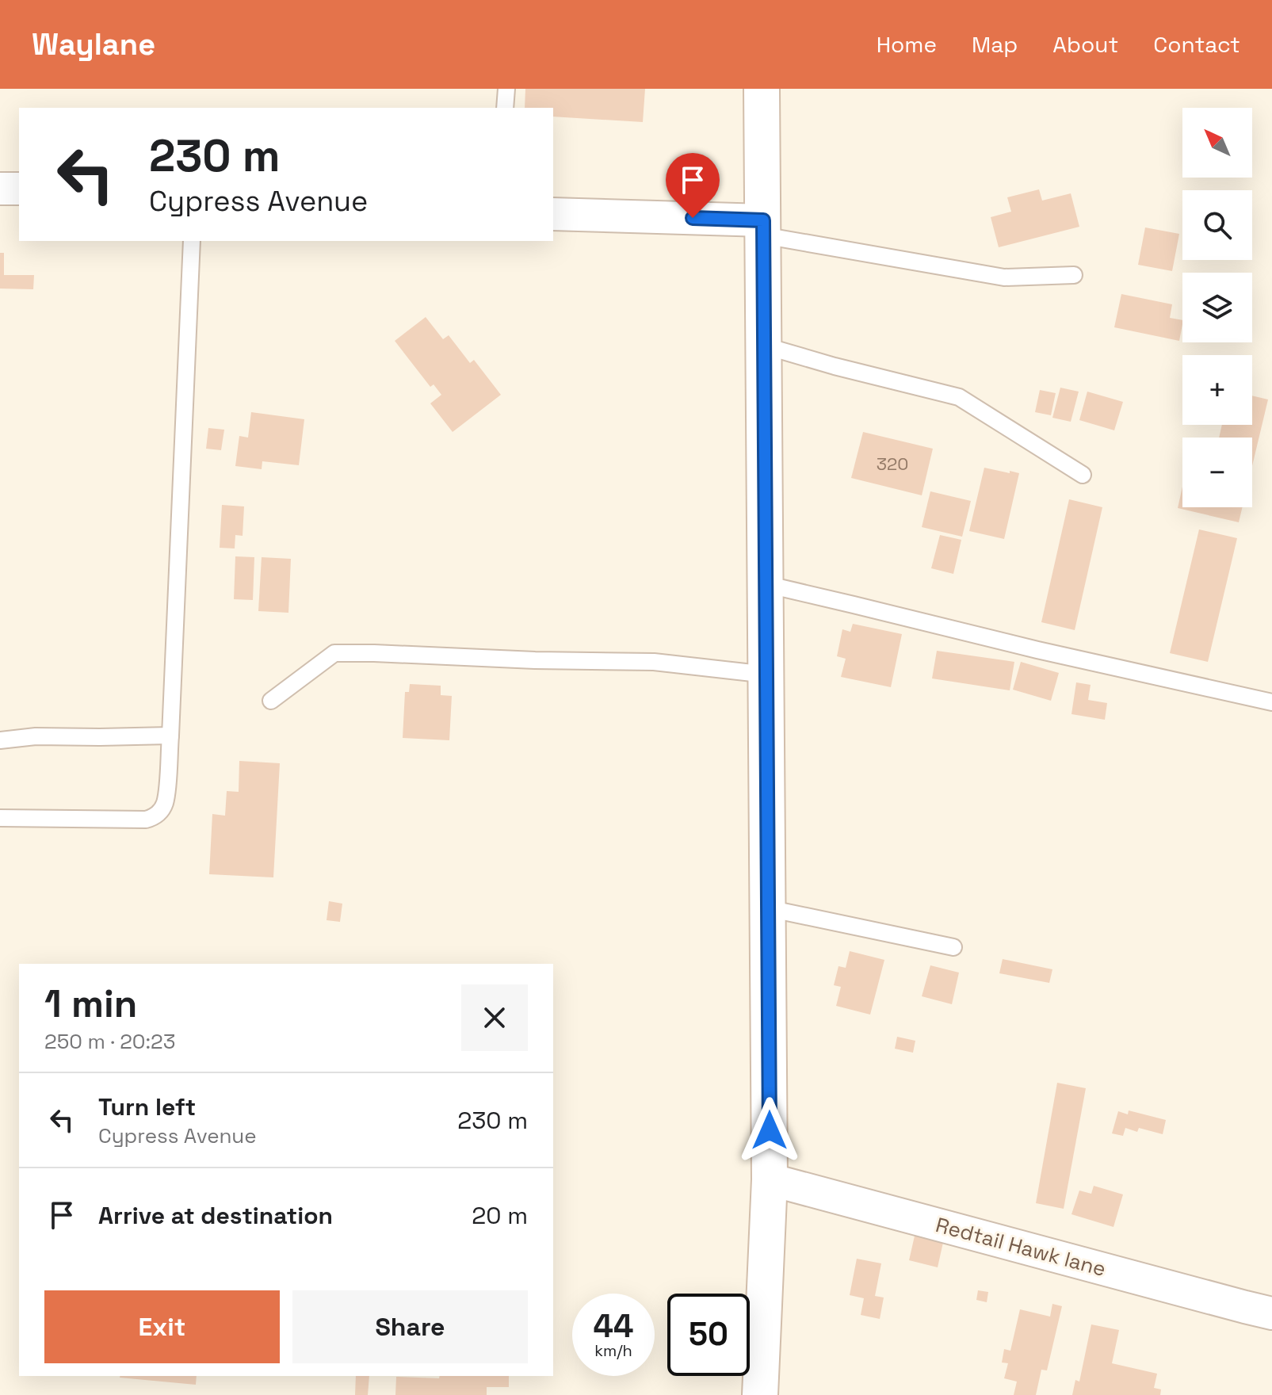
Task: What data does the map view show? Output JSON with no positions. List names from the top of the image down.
{
  "streets": {
    "street": ["Redtail Hawk lane"]
  },
  "house_numbers": ["320"],
  "north": "top left",
  "page": {
    "header": "Waylane",
    "nav": [
      "Home",
      "Map",
      "About",
      "Contact"
    ],
    "map_buttons": ["+", "−"],
    "turn": ["230 m", "Cypress Avenue"],
    "heading": ["1 min", "250 m · 20:23"],
    "list": [
      {
        "name": "Turn left",
        "note": "Cypress Avenue",
        "value": "230 m"
      },
      {
        "name": "Arrive at destination",
        "value": "20 m"
      }
    ],
    "buttons": ["Exit", "Share"],
    "speed": "44 km/h",
    "limit": "50"
  }
}
